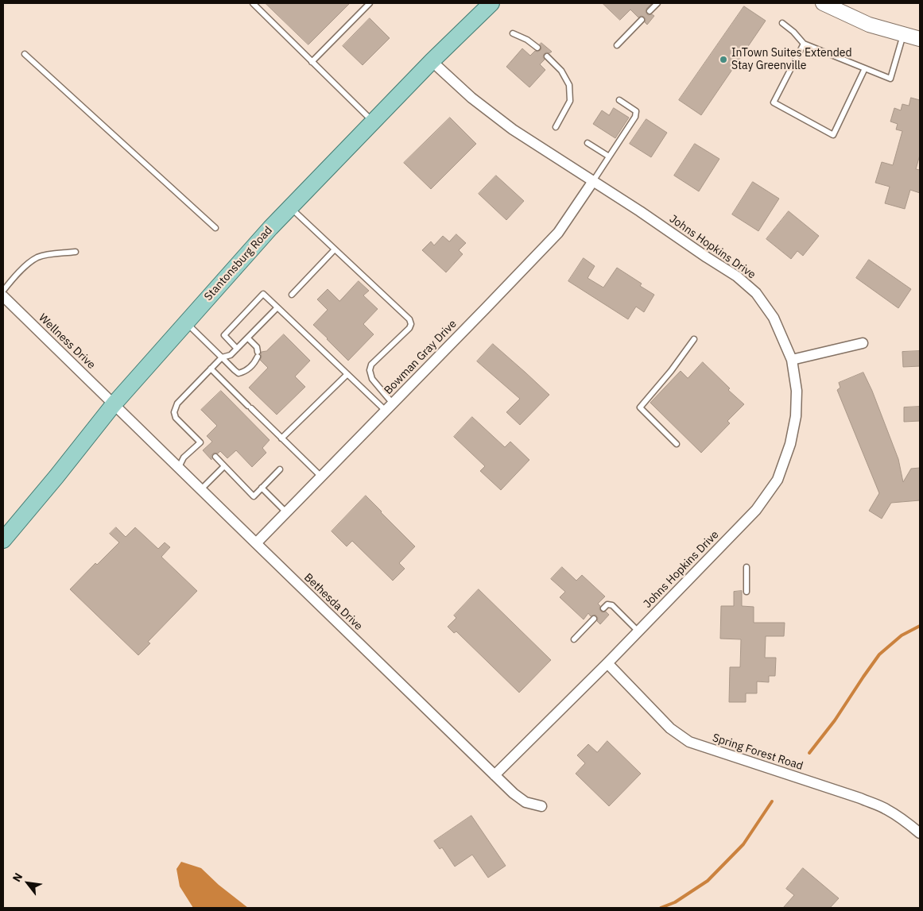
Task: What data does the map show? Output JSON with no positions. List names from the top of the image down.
{
  "streets": {
    "main road": ["Stantonsburg Road"],
    "street": [
      "Johns Hopkins Drive",
      "Wellness Drive",
      "Bowman Gray Drive",
      "Bethesda Drive",
      "Spring Forest Road"
    ]
  },
  "crossings": [
    ["Johns Hopkins Drive", "Stantonsburg Road"],
    ["Johns Hopkins Drive", "Bowman Gray Drive"],
    ["Johns Hopkins Drive", "Bethesda Drive"],
    ["Johns Hopkins Drive", "Spring Forest Road"],
    ["Stantonsburg Road", "Wellness Drive"],
    ["Stantonsburg Road", "Bethesda Drive"],
    ["Wellness Drive", "Bethesda Drive"],
    ["Bowman Gray Drive", "Bethesda Drive"]
  ],
  "places": ["InTown Suites Extended Stay Greenville"],
  "north": "top left"
}
